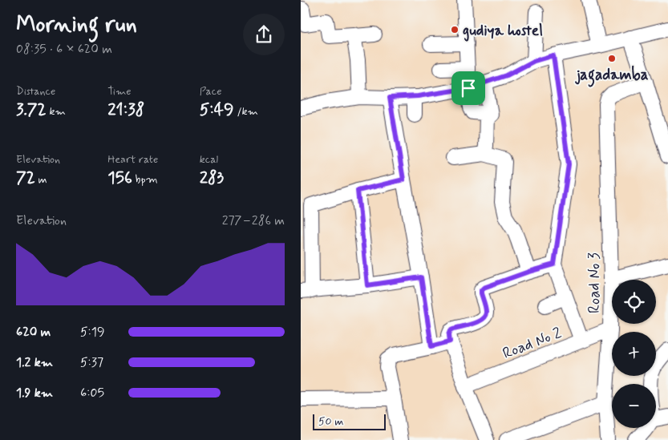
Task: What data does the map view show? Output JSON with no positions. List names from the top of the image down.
{
  "streets": {
    "street": ["Road No 3", "Road No 2"]
  },
  "crossings": [
    ["Road No 3", "Road No 2"]
  ],
  "places": ["gudiya hostel", "jagadamba"],
  "scale_bar": "50 m",
  "page": {
    "heading": ["Morning run", "08:35 · 6 × 620 m"],
    "stats": [
      ["Distance", "3.72 km"],
      ["Time", "21:38"],
      ["Pace", "5:49 /km"],
      ["Elevation", "72 m"],
      ["Heart rate", "156 bpm"],
      ["kcal", "283"]
    ],
    "chart": ["Elevation", "277–286 m"],
    "map_buttons": ["+", "−"],
    "list": [
      {
        "name": "620 m",
        "note": "5:19"
      },
      {
        "name": "1.2 km",
        "note": "5:37"
      },
      {
        "name": "1.9 km",
        "note": "6:05"
      }
    ],
    "scale": "50 m"
  }
}
